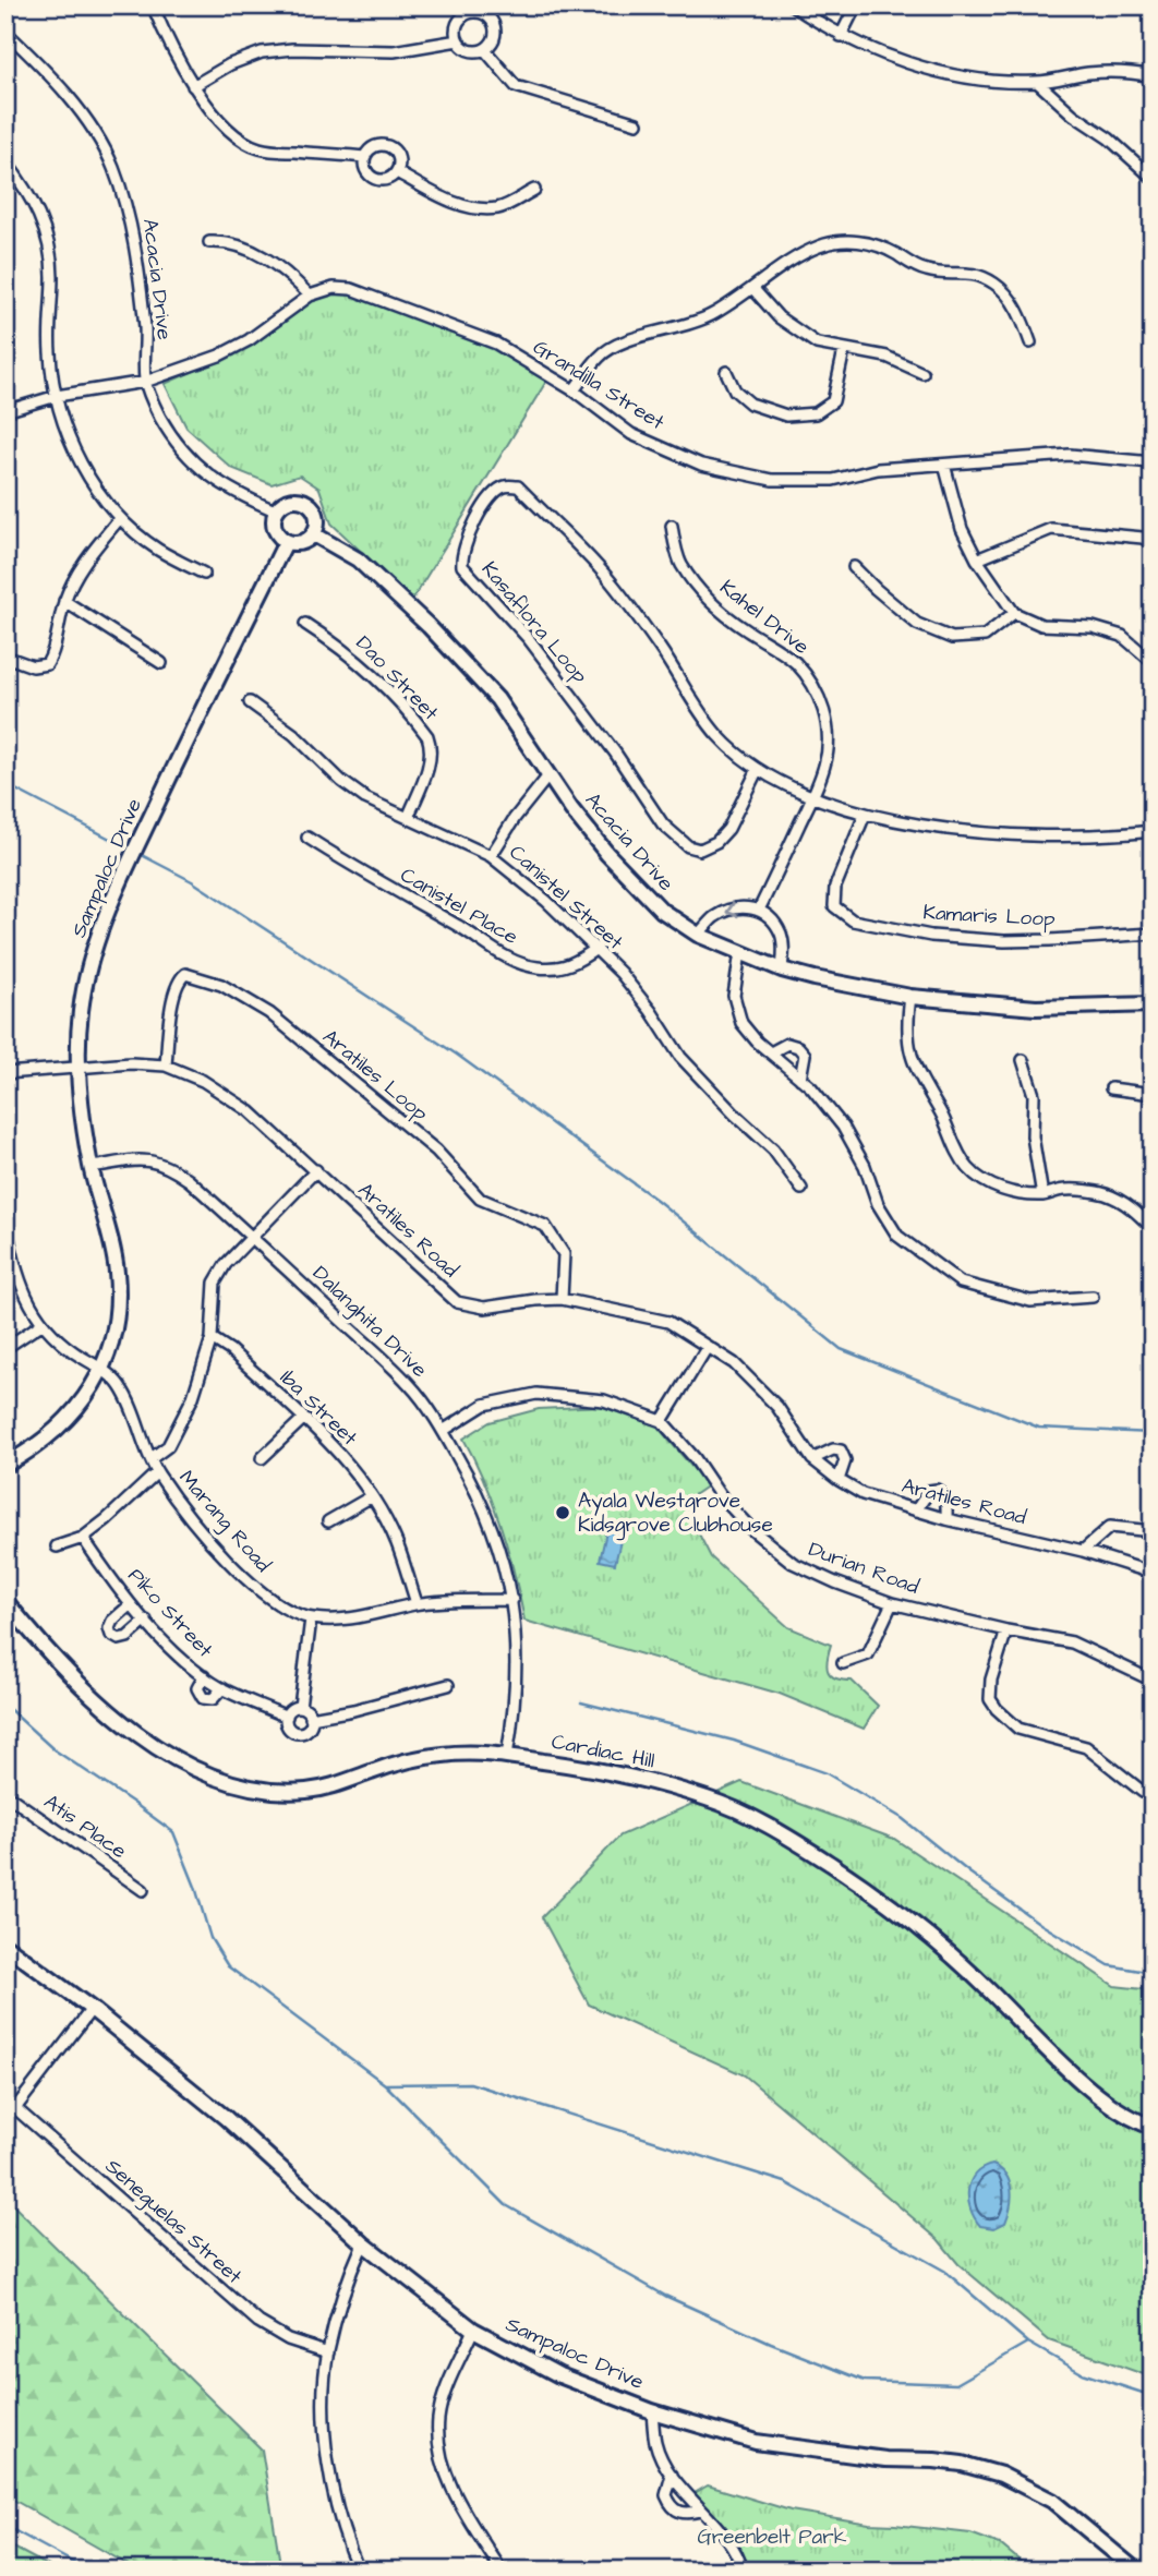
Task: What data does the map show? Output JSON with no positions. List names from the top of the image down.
{
  "streets": {
    "street": [
      "Acacia Drive",
      "Grandilla Street",
      "Kahel Drive",
      "Kasaflora Loop",
      "Dao Street",
      "Sampaloc Drive",
      "Canistel Street",
      "Canistel Place",
      "Kamaris Loop",
      "Aratiles Loop",
      "Aratiles Road",
      "Dalanghita Drive",
      "Iba Street",
      "Marang Road",
      "Durian Road",
      "Piko Street",
      "Cardiac Hill",
      "Atis Place",
      "Seneguelas Street"
    ]
  },
  "crossings": [
    ["Acacia Drive", "Grandilla Street"],
    ["Acacia Drive", "Sampaloc Drive"],
    ["Kahel Drive", "Kasaflora Loop"],
    ["Dao Street", "Canistel Street"],
    ["Sampaloc Drive", "Aratiles Road"],
    ["Sampaloc Drive", "Dalanghita Drive"],
    ["Sampaloc Drive", "Marang Road"],
    ["Canistel Street", "Canistel Place"],
    ["Aratiles Loop", "Aratiles Road"],
    ["Dalanghita Drive", "Marang Road"],
    ["Dalanghita Drive", "Durian Road"],
    ["Dalanghita Drive", "Cardiac Hill"],
    ["Iba Street", "Marang Road"]
  ],
  "parks": ["Greenbelt Park"],
  "places": ["Ayala Westgrove Kidsgrove Clubhouse"]
}
